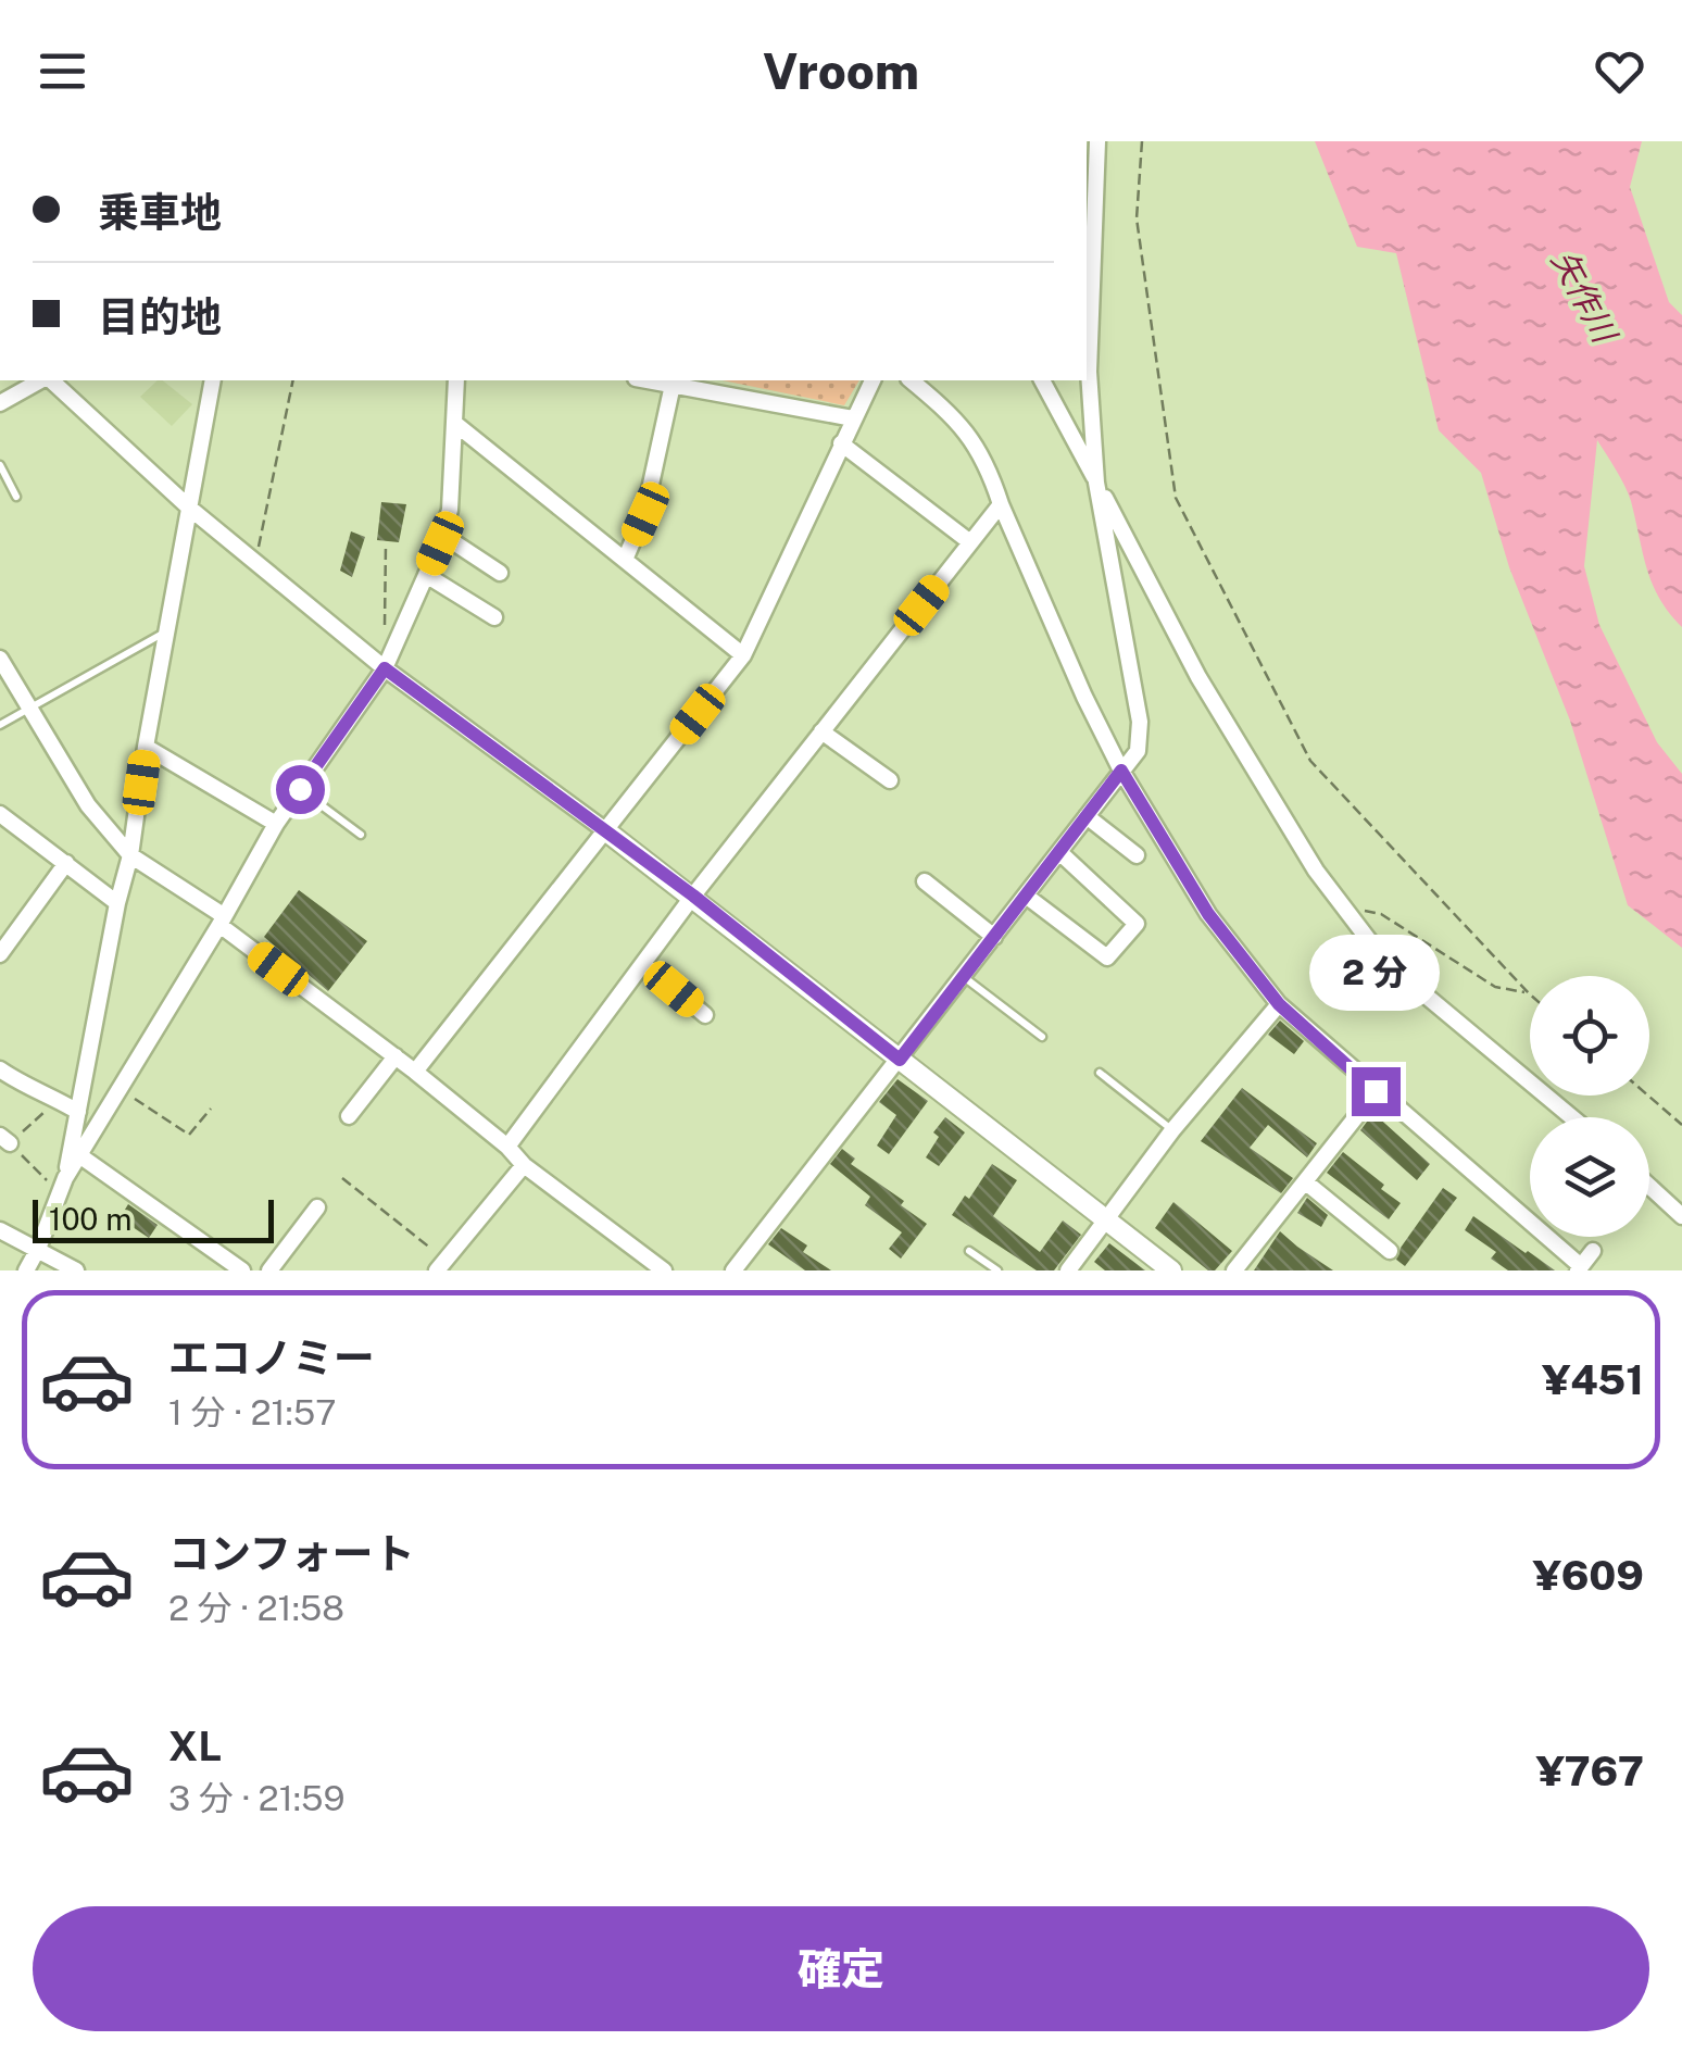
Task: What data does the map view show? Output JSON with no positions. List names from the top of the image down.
{
  "water": ["矢作川"],
  "scale_bar": "100 m",
  "page": {
    "header": "Vroom",
    "banner": ["乗車地", "目的地"],
    "bubble": "2 分",
    "scale": "100 m",
    "list": [
      {
        "name": "エコノミー",
        "note": "1 分 · 21:57",
        "value": "¥451"
      },
      {
        "name": "コンフォート",
        "note": "2 分 · 21:58",
        "value": "¥609"
      },
      {
        "name": "XL",
        "note": "3 分 · 21:59",
        "value": "¥767"
      }
    ],
    "buttons": "確定"
  }
}
